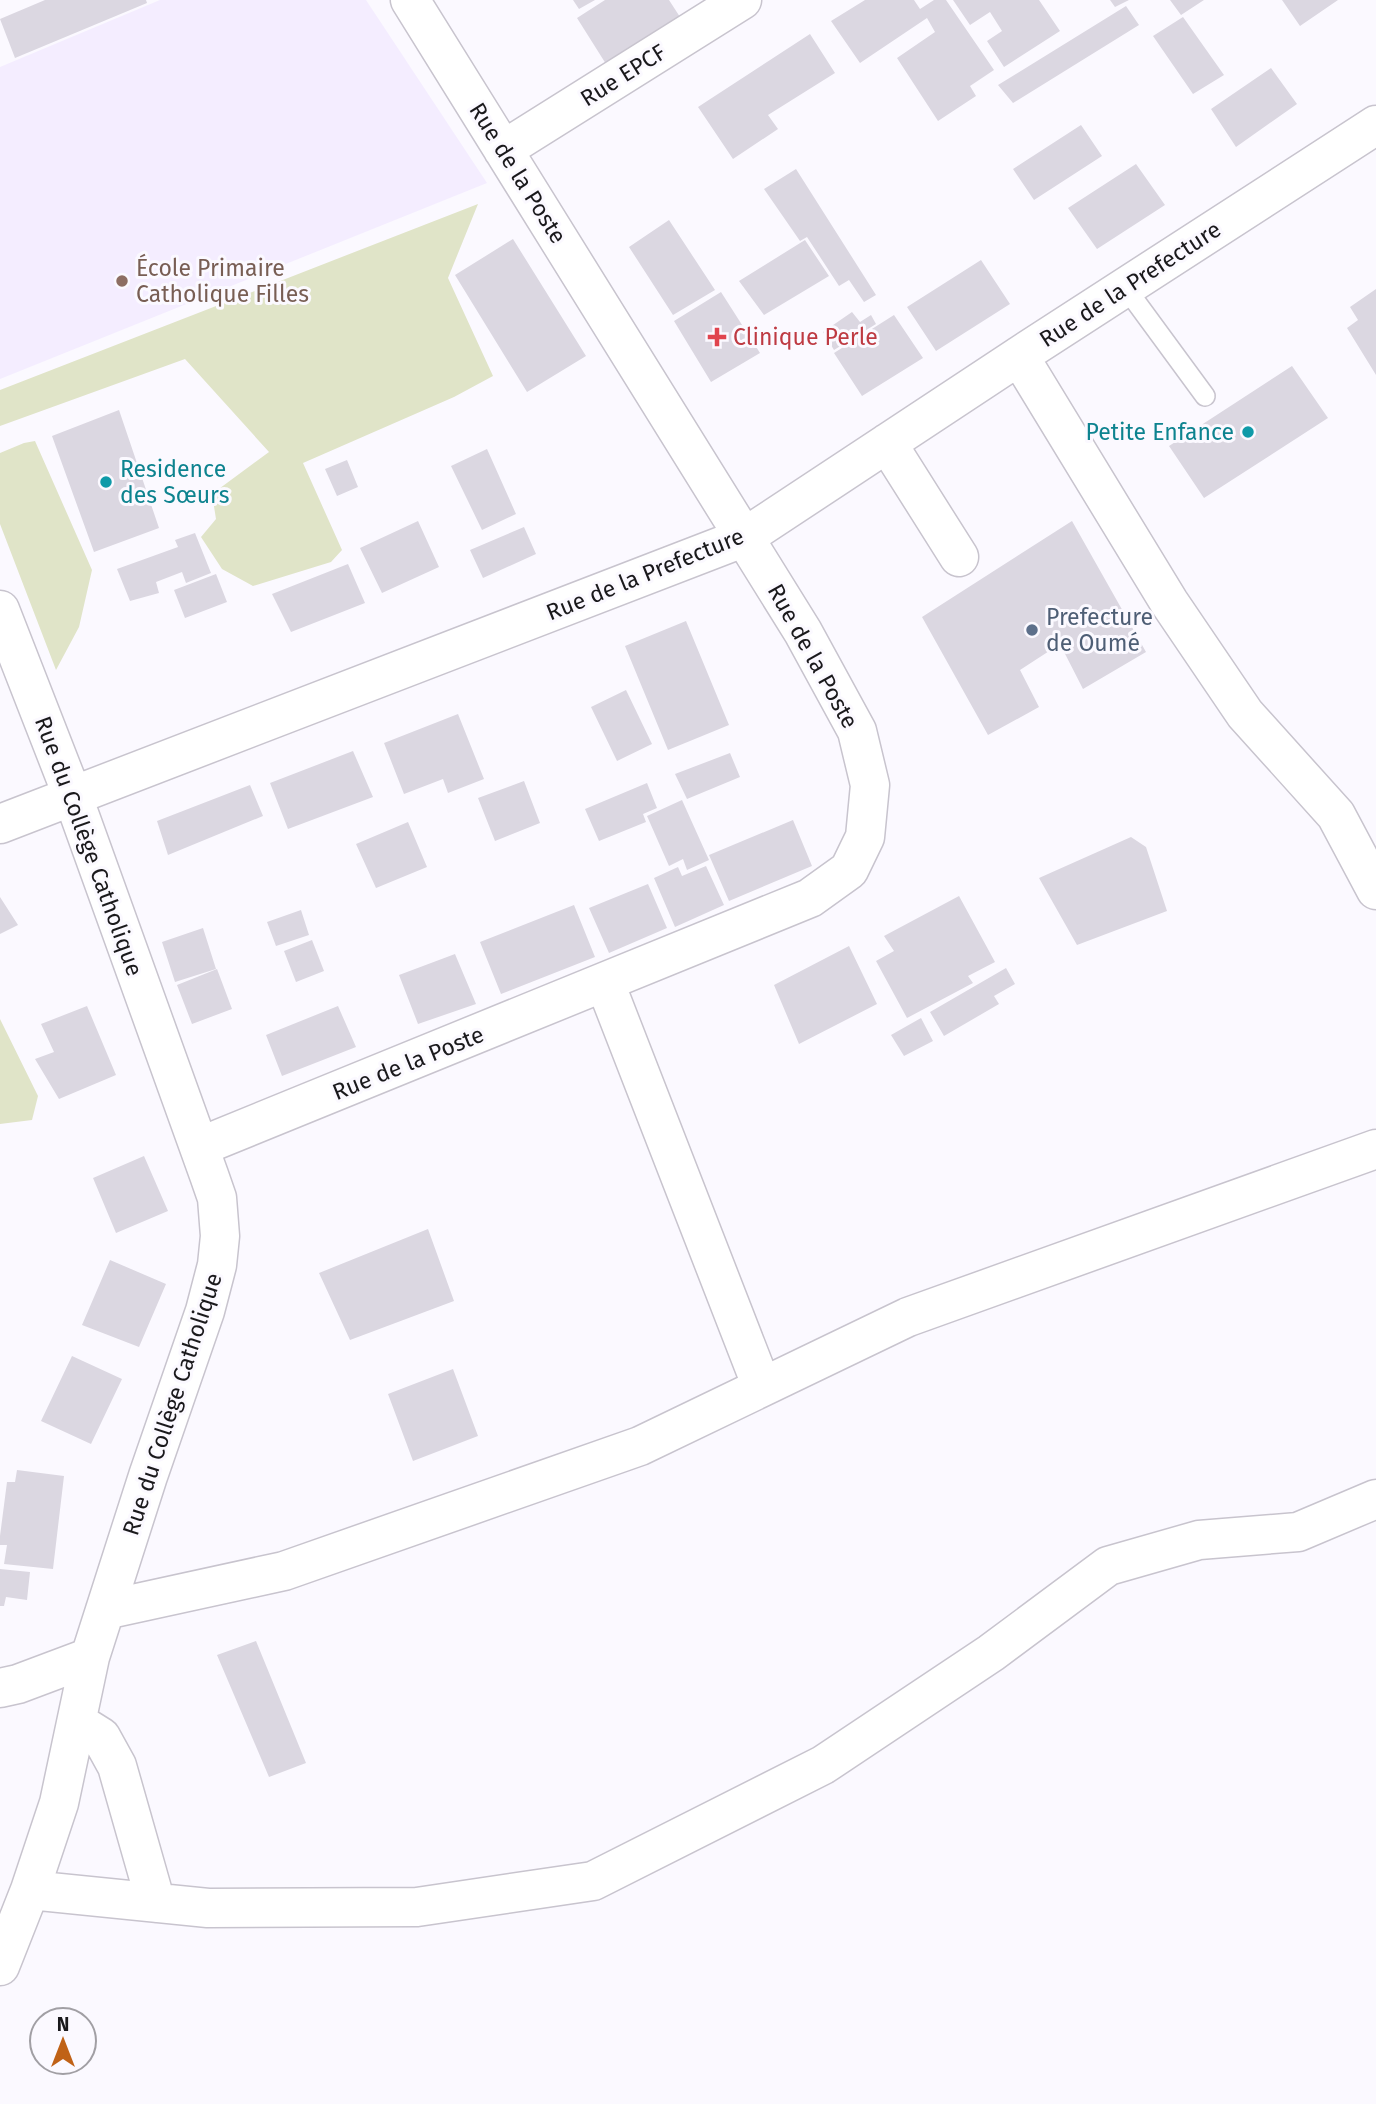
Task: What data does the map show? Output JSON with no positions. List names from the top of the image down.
{
  "streets": {
    "street": [
      "Rue EPCF",
      "Rue de la Poste",
      "Rue de la Prefecture",
      "Rue du Collège Catholique"
    ]
  },
  "crossings": [
    ["Rue EPCF", "Rue de la Poste"],
    ["Rue de la Poste", "Rue de la Prefecture"],
    ["Rue de la Poste", "Rue du Collège Catholique"],
    ["Rue de la Prefecture", "Rue du Collège Catholique"]
  ],
  "places": {
    "other": [
      "École Primaire Catholique Filles",
      "Petite Enfance",
      "Residence des Sœurs",
      "Prefecture de Oumé"
    ],
    "health": ["Clinique Perle"]
  },
  "north": "top"
}
